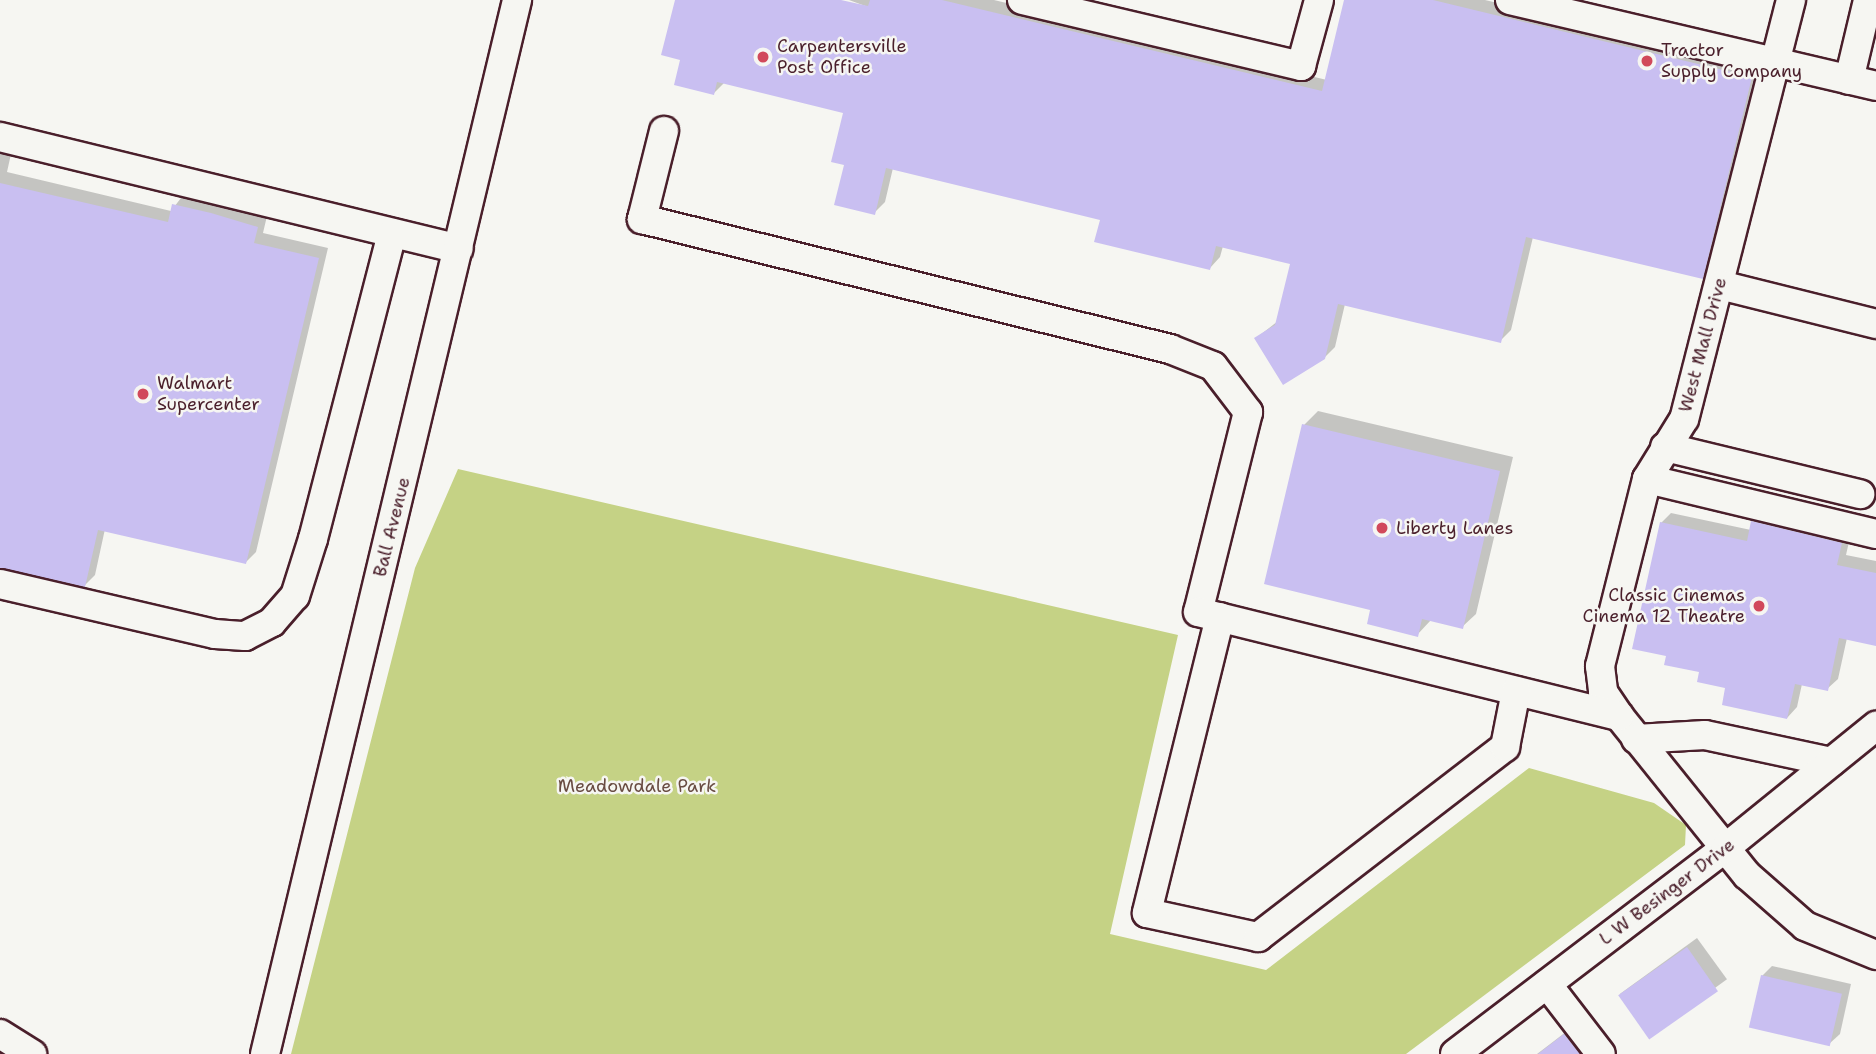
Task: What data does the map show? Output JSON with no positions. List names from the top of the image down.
{
  "streets": {
    "street": ["West Mall Drive", "Ball Avenue", "L W Besinger Drive"]
  },
  "crossings": [
    ["West Mall Drive", "L W Besinger Drive"]
  ],
  "parks": ["Meadowdale Park"],
  "places": [
    "Carpentersville Post Office",
    "Tractor Supply Company",
    "Walmart Supercenter",
    "Liberty Lanes",
    "Classic Cinemas Cinema 12 Theatre"
  ]
}
